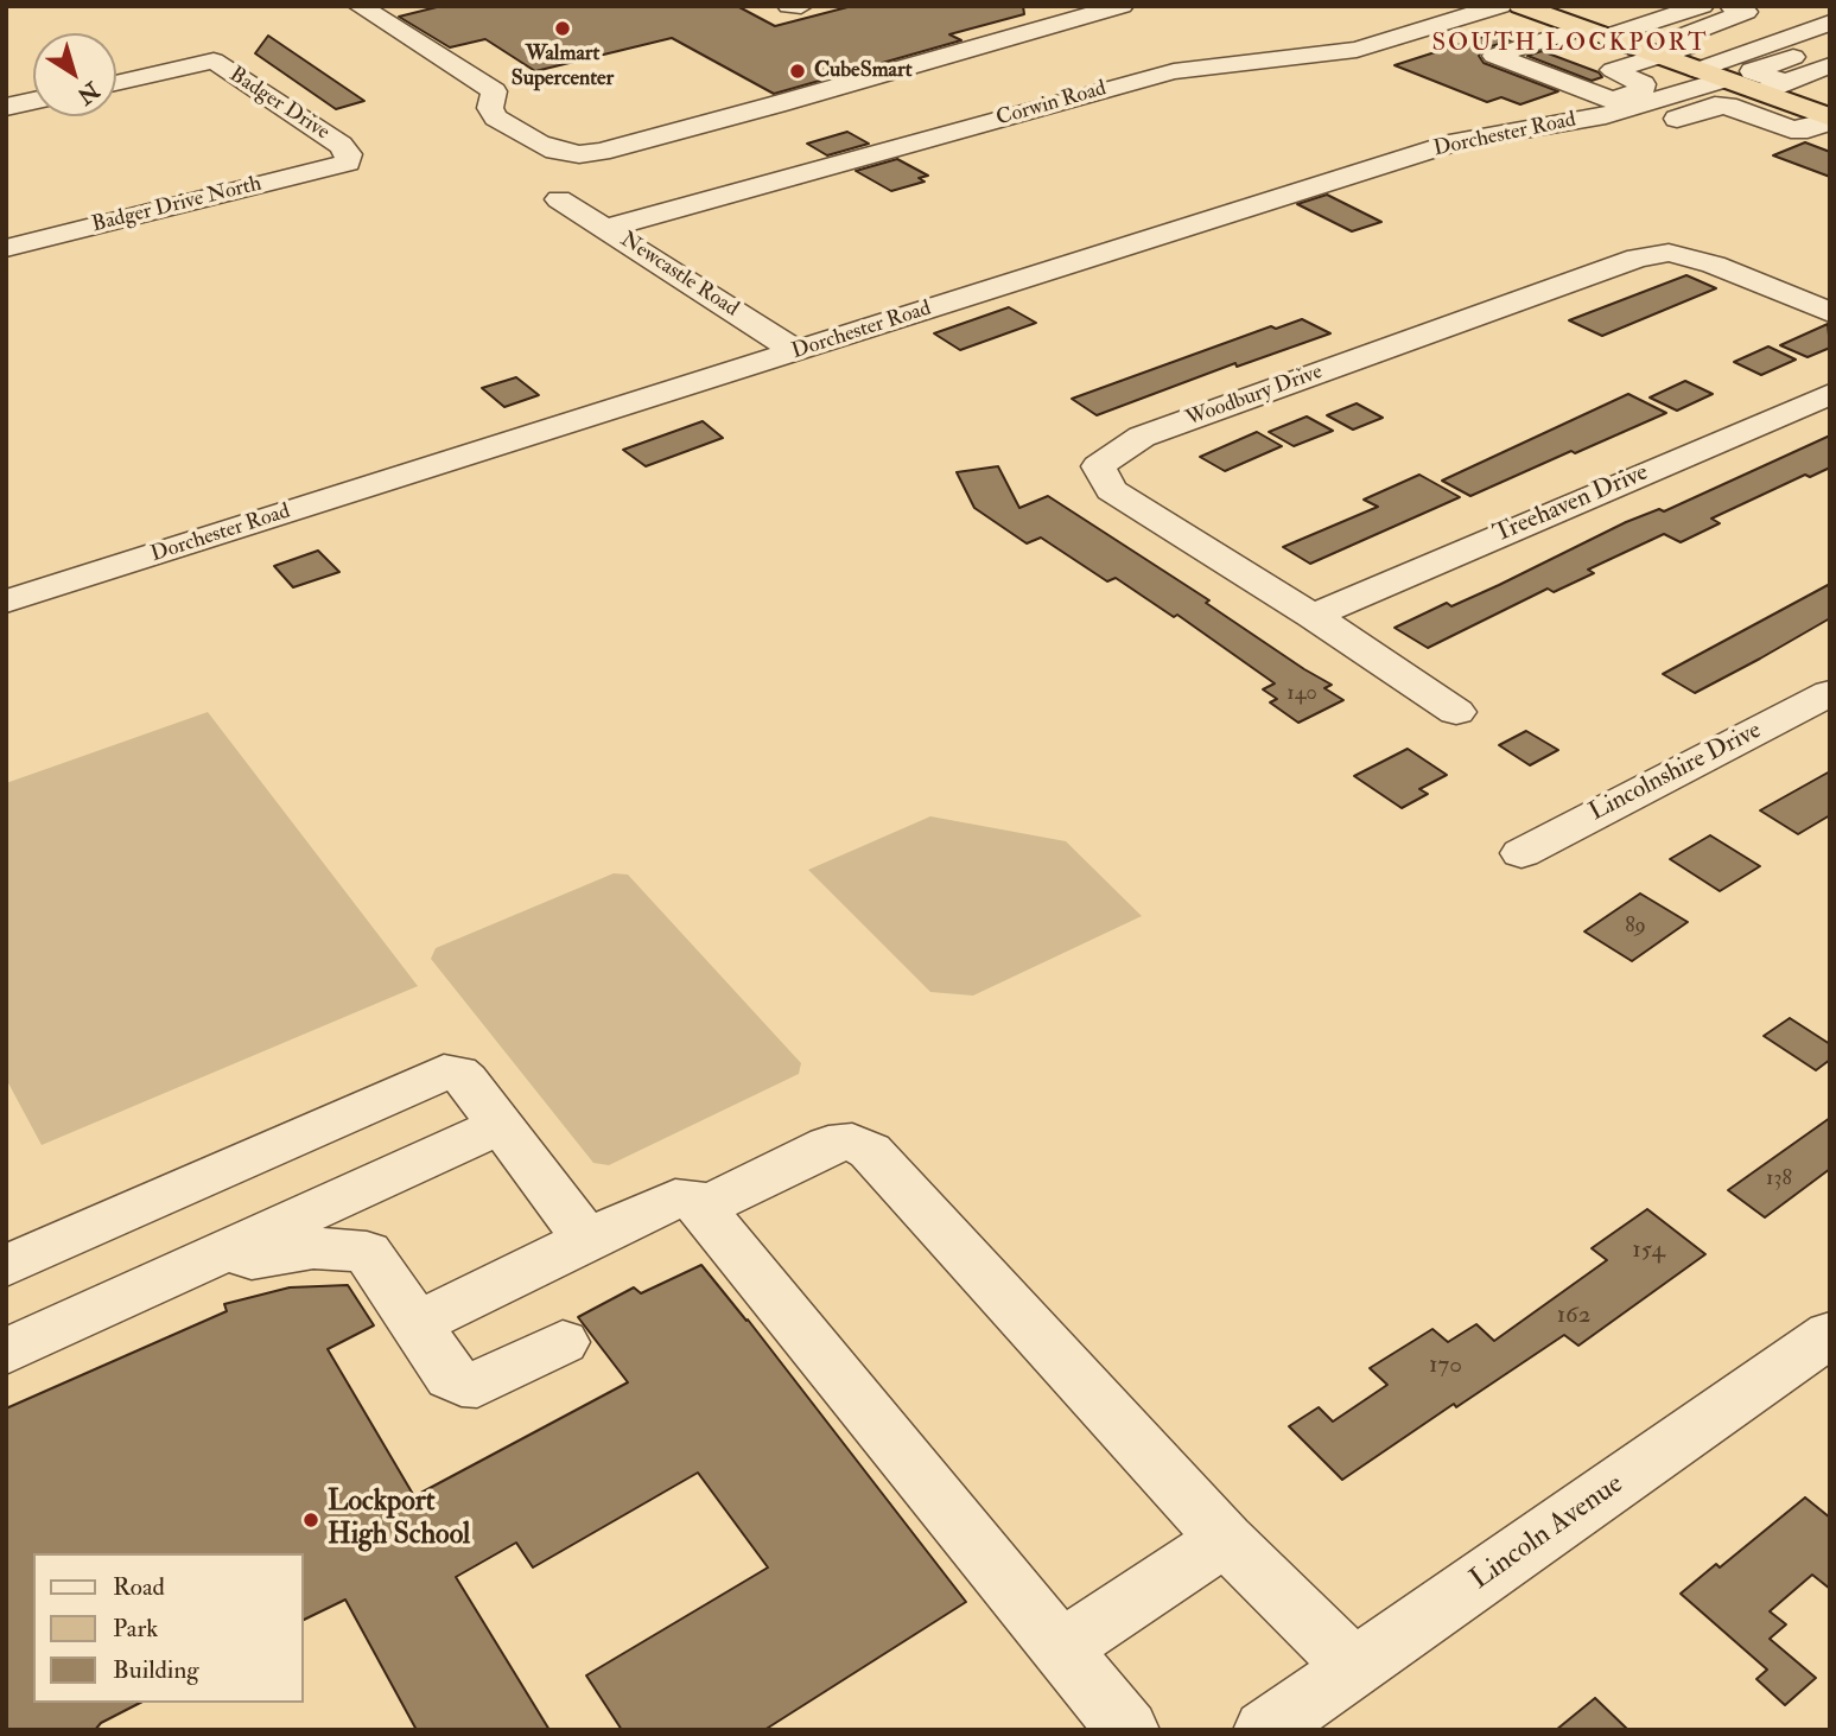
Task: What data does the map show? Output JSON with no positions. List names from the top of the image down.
{
  "streets": {
    "street": [
      "Badger Drive",
      "Corwin Road",
      "Dorchester Road",
      "Badger Drive North",
      "Newcastle Road",
      "Woodbury Drive",
      "Treehaven Drive",
      "Lincolnshire Drive",
      "Lincoln Avenue"
    ]
  },
  "crossings": [
    ["Badger Drive", "Badger Drive North"],
    ["Corwin Road", "Newcastle Road"],
    ["Dorchester Road", "Newcastle Road"],
    ["Woodbury Drive", "Treehaven Drive"]
  ],
  "districts": ["SOUTH LOCKPORT"],
  "places": ["Walmart Supercenter", "CubeSmart", "Lockport High School"],
  "house_numbers": [
    "140",
    "89",
    "138",
    "154",
    "162",
    "170"
  ],
  "legend": ["Road", "Park", "Building"],
  "north": "bottom right"
}
